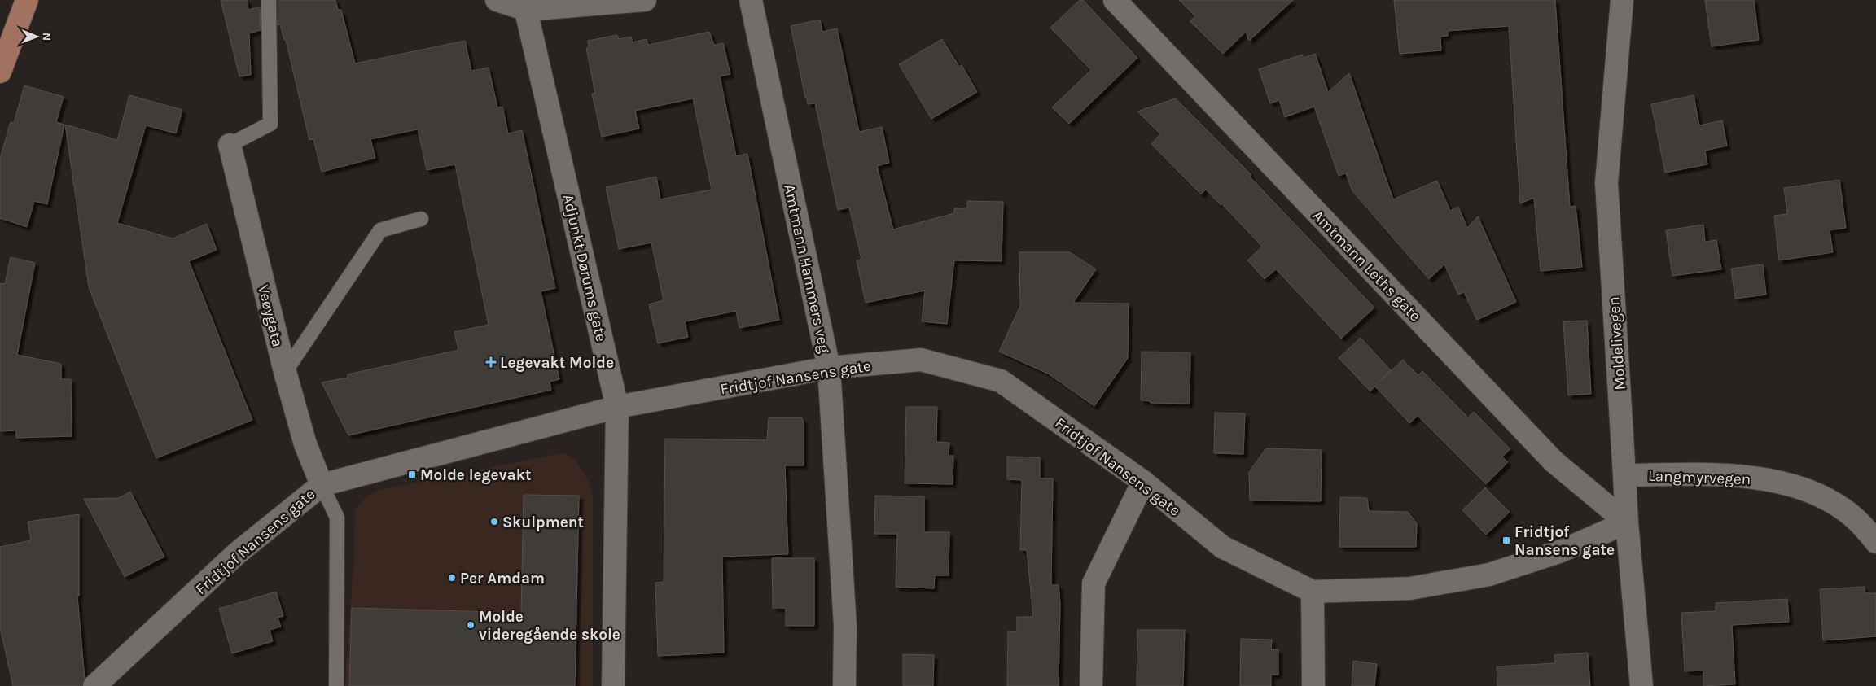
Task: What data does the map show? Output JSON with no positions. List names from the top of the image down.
{
  "streets": {
    "street": [
      "Amtmann Leths gate",
      "Adjunkt Dørums gate",
      "Amtmann Hammers veg",
      "Veøygata",
      "Moldelivegen",
      "Fridtjof Nansens gate",
      "Langmyrvegen"
    ]
  },
  "crossings": [
    ["Amtmann Leths gate", "Moldelivegen"],
    ["Amtmann Leths gate", "Fridtjof Nansens gate"],
    ["Adjunkt Dørums gate", "Fridtjof Nansens gate"],
    ["Amtmann Hammers veg", "Fridtjof Nansens gate"],
    ["Veøygata", "Fridtjof Nansens gate"],
    ["Moldelivegen", "Fridtjof Nansens gate"],
    ["Moldelivegen", "Langmyrvegen"]
  ],
  "places": {
    "health": ["Legevakt Molde"],
    "transit": ["Molde legevakt", "Fridtjof Nansens gate"],
    "other": ["Skulpment", "Per Amdam", "Molde videregående skole"]
  },
  "north": "right"
}
